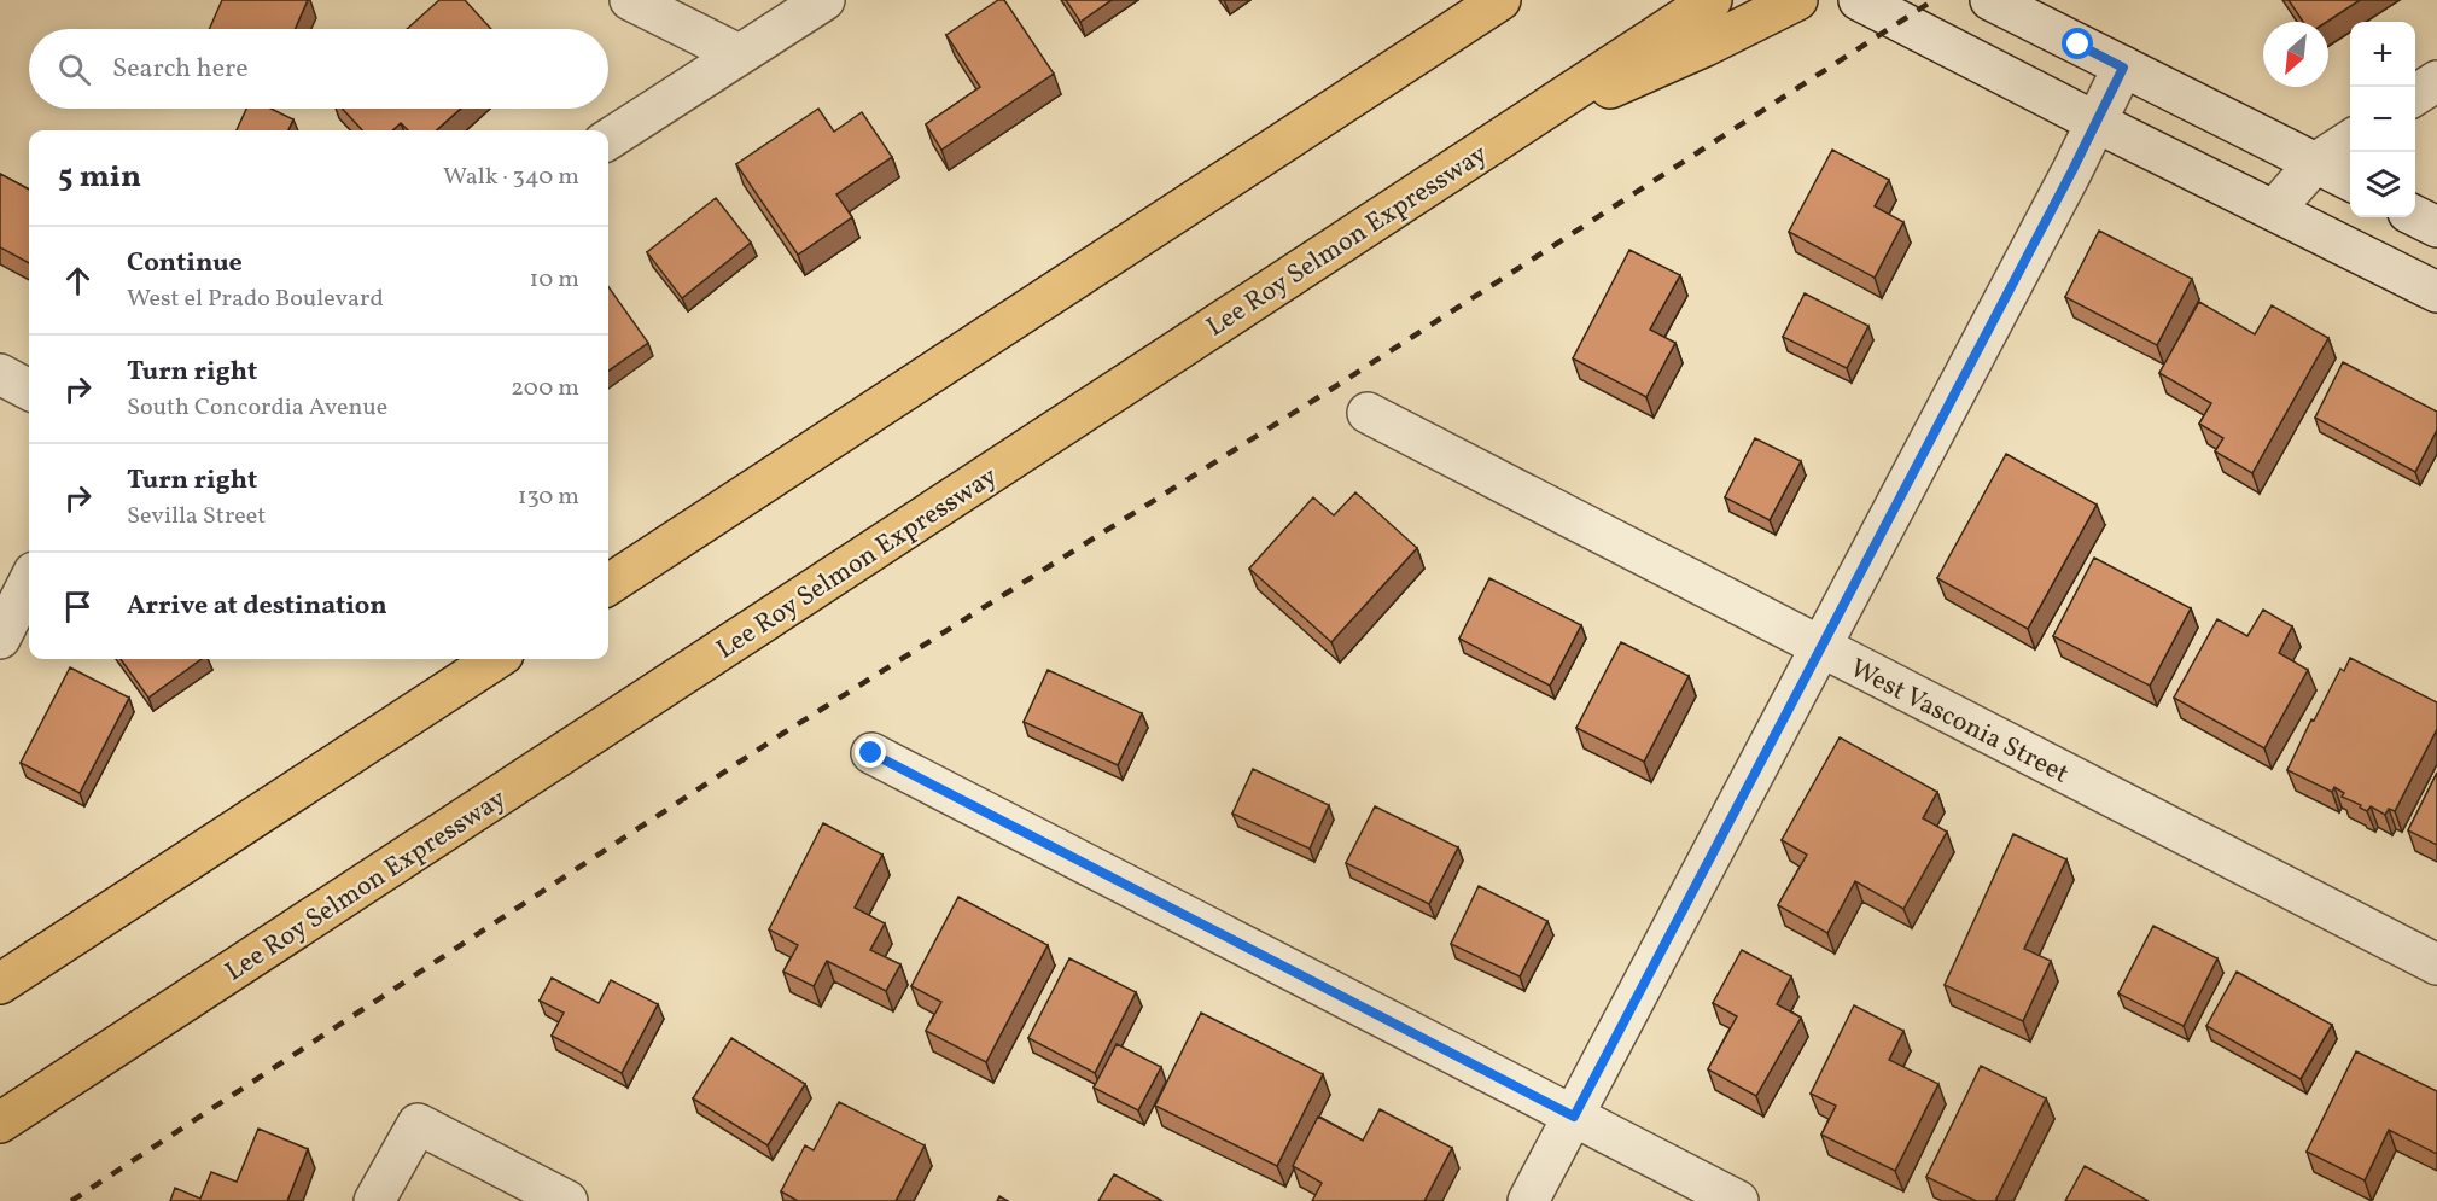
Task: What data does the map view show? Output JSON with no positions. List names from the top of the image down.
{
  "streets": {
    "highway": ["Lee Roy Selmon Expressway"],
    "street": ["West Vasconia Street"]
  },
  "north": "bottom left",
  "page": {
    "map_buttons": ["+", "−"],
    "search": "Search here",
    "heading": ["5 min", "Walk · 340 m"],
    "list": [
      ["Continue", "West el Prado Boulevard", "10 m"],
      ["Turn right", "South Concordia Avenue", "200 m"],
      ["Turn right", "Sevilla Street", "130 m"],
      "Arrive at destination"
    ]
  }
}
